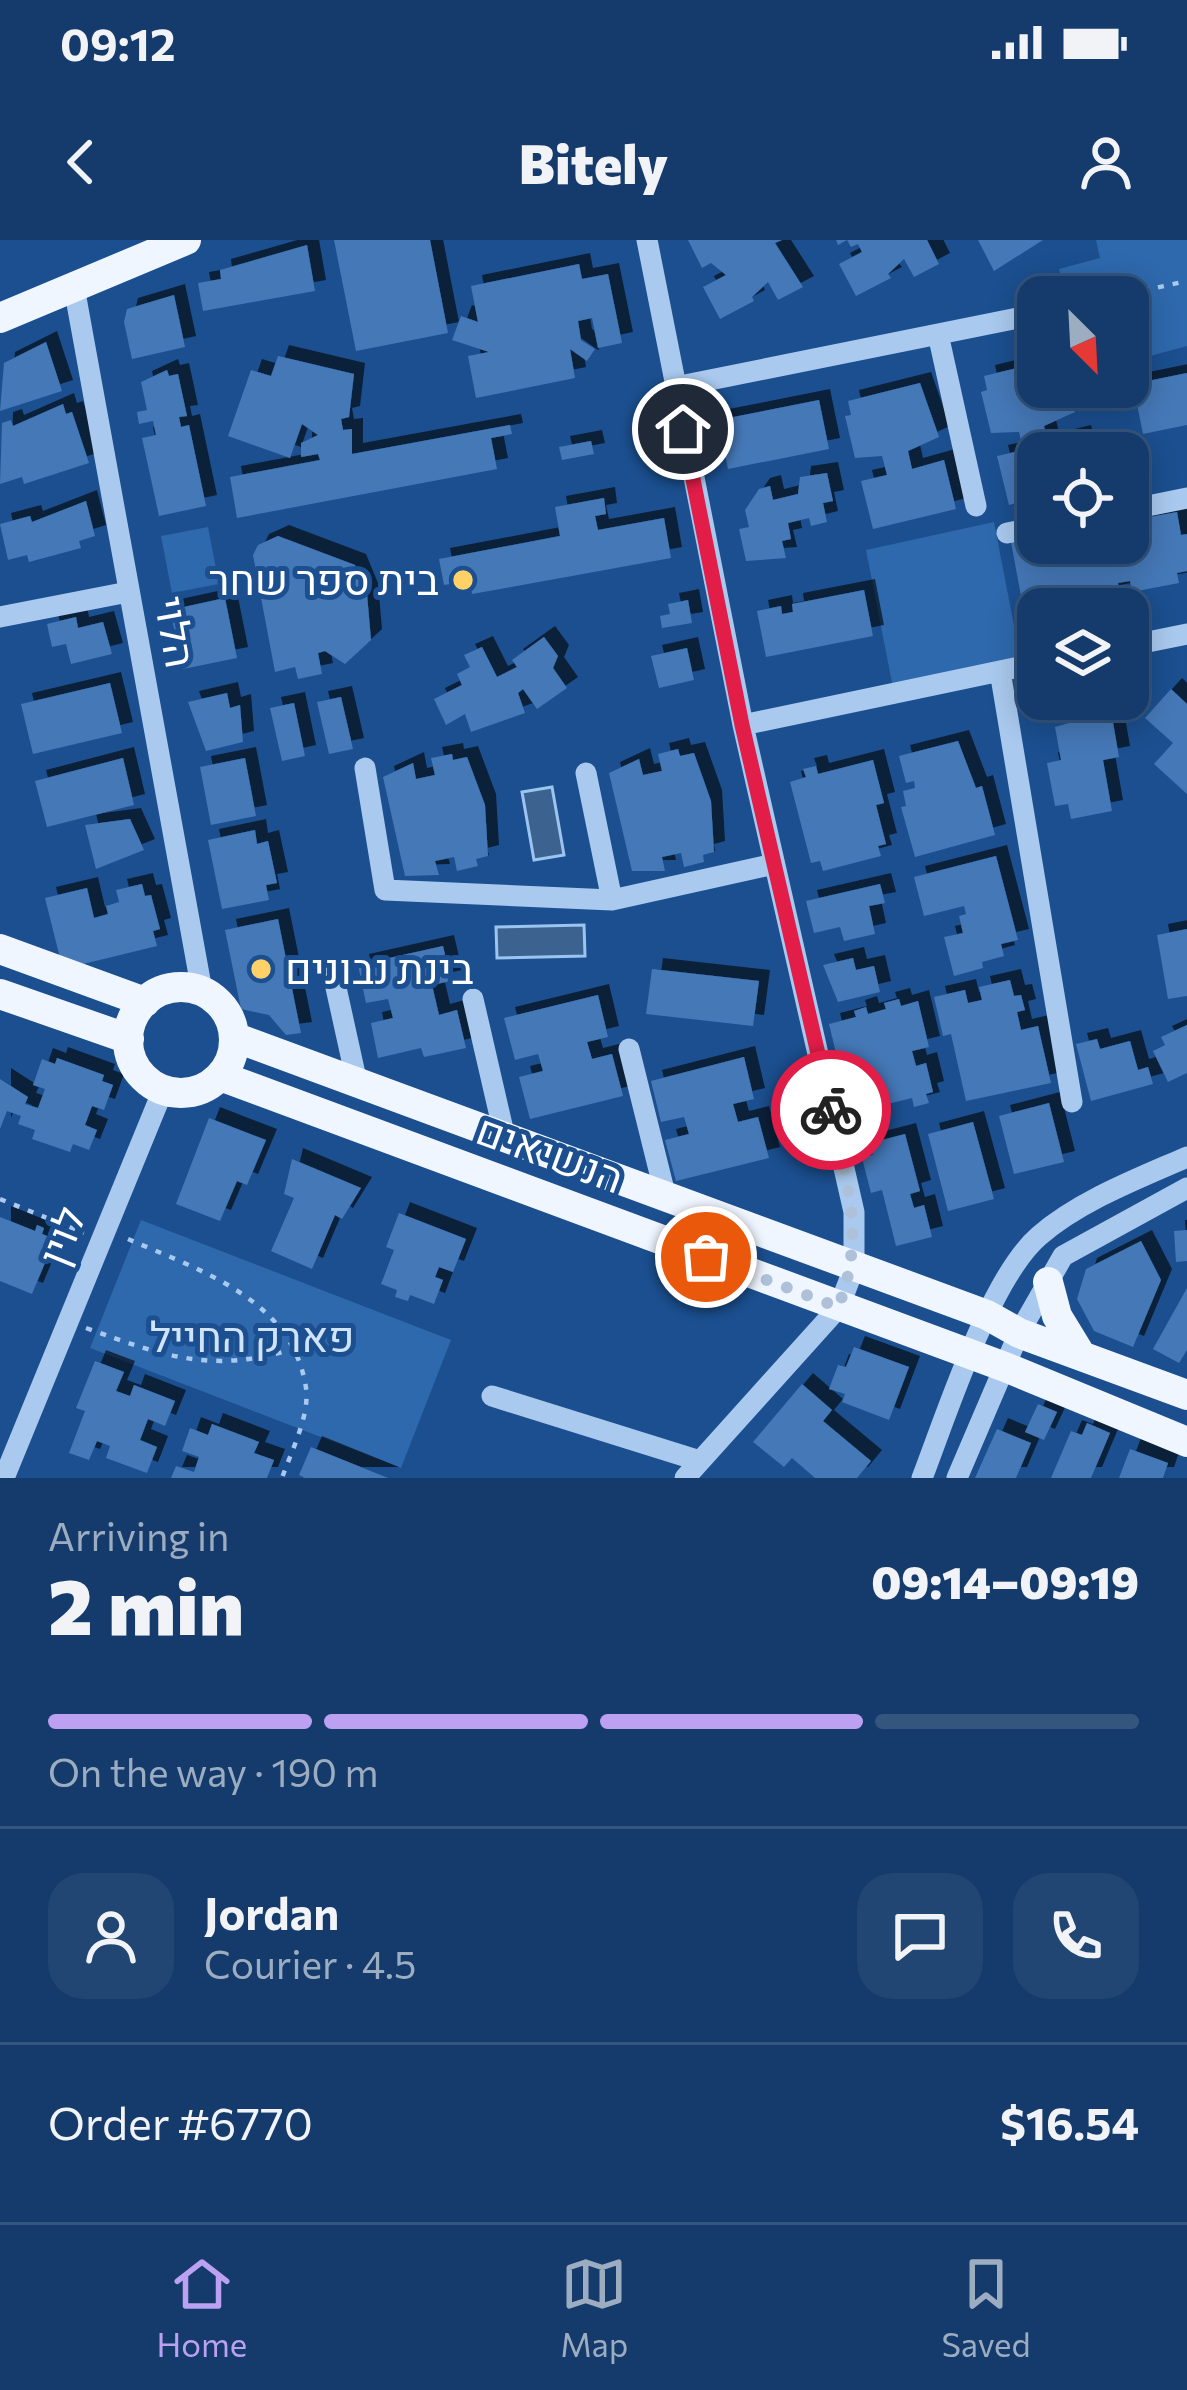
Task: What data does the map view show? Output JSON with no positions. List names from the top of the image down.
{
  "streets": {
    "main road": ["הנשיאים"],
    "street": ["הלוי", "לוין"]
  },
  "crossings": [
    ["הלוי", "הנשיאים"],
    ["הלוי", "לוין"],
    ["הנשיאים", "לוין"]
  ],
  "parks": ["פארק החייל"],
  "places": ["בית ספר שחר", "בינת נבונים"],
  "north": "bottom right",
  "page": {
    "status": "09:12",
    "header": "Bitely",
    "heading": ["2 min", "Arriving in", "09:14–09:19"],
    "panel": [
      "Jordan",
      "Courier · 4.5",
      "Order #6770",
      "$16.54"
    ],
    "bar": "On the way · 190 m",
    "tabs": ["Home", "Map", "Saved"]
  }
}
